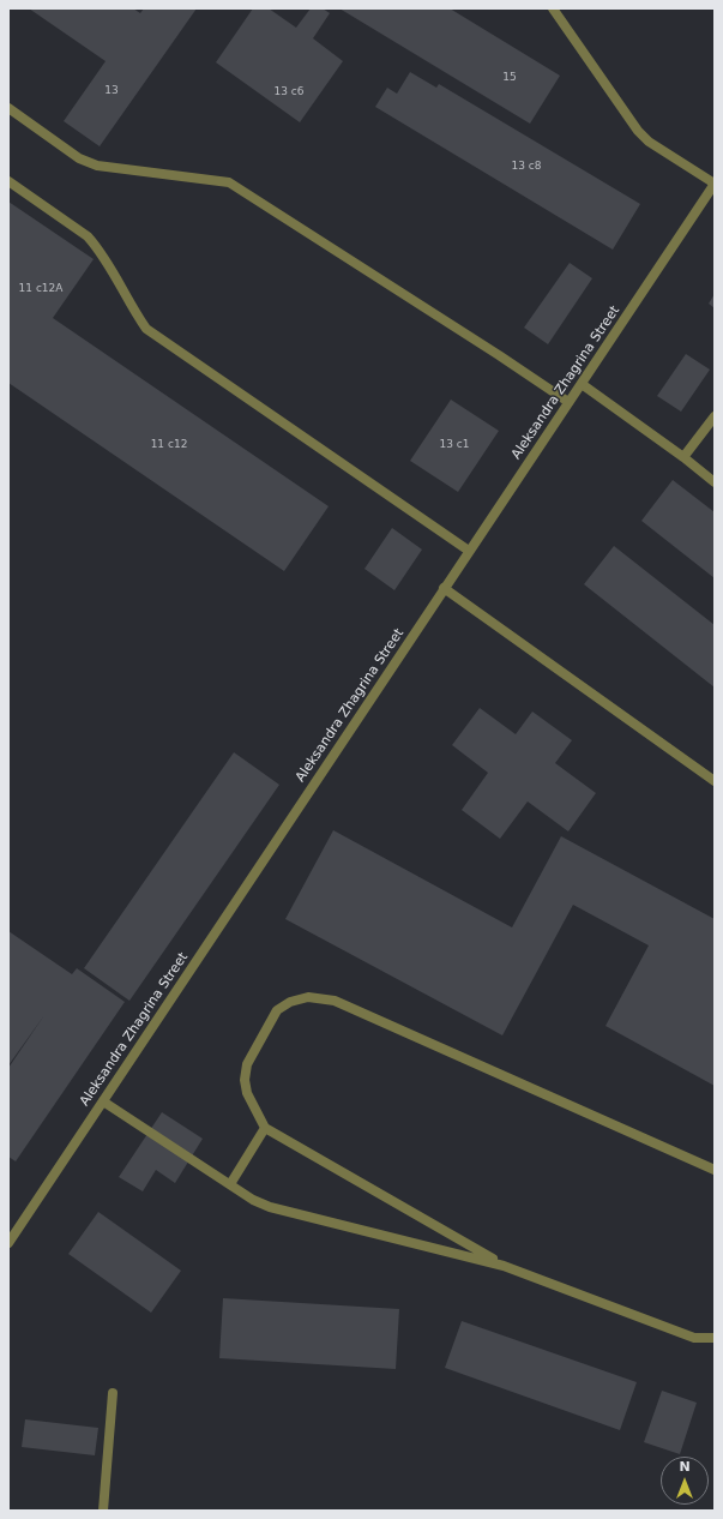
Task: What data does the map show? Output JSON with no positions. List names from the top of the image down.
{
  "streets": {
    "street": ["Aleksandra Zhagrina Street"]
  },
  "house_numbers": [
    "15",
    "13",
    "13 с6",
    "13 с8",
    "11 с12А",
    "11 с12",
    "13 с1"
  ],
  "north": "top"
}
